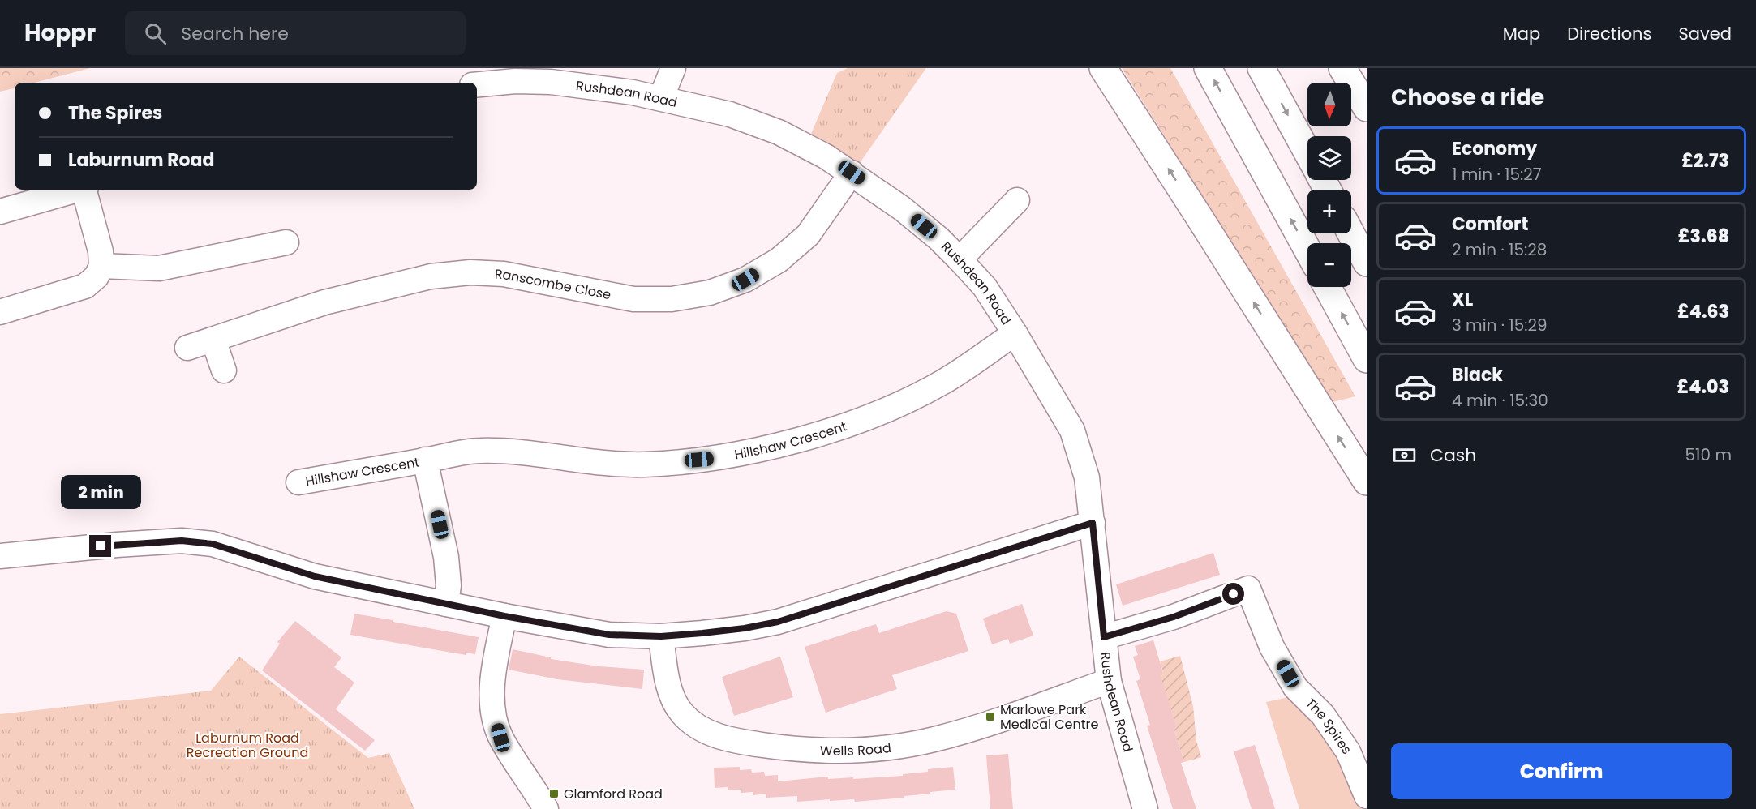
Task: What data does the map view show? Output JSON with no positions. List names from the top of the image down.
{
  "streets": {
    "street": [
      "Rushdean Road",
      "Ranscombe Close",
      "Hillshaw Crescent",
      "The Spires",
      "Wells Road"
    ]
  },
  "crossings": [
    ["Rushdean Road", "Ranscombe Close"],
    ["Rushdean Road", "Hillshaw Crescent"],
    ["Rushdean Road", "The Spires"],
    ["Rushdean Road", "Wells Road"]
  ],
  "parks": ["Laburnum Road Recreation Ground"],
  "places": {
    "transit": ["Marlowe Park Medical Centre", "Glamford Road"]
  },
  "north": "bottom",
  "page": {
    "header": "Hoppr",
    "search": "Search here",
    "nav": ["Map", "Directions", "Saved"],
    "heading": "Choose a ride",
    "map_buttons": ["+", "−"],
    "banner": ["The Spires", "Laburnum Road"],
    "list": [
      {
        "name": "Economy",
        "note": "1 min · 15:27",
        "value": "£2.73"
      },
      {
        "name": "Comfort",
        "note": "2 min · 15:28",
        "value": "£3.68"
      },
      {
        "name": "XL",
        "note": "3 min · 15:29",
        "value": "£4.63"
      },
      {
        "name": "Black",
        "note": "4 min · 15:30",
        "value": "£4.03"
      }
    ],
    "pay": ["Cash", "510 m"],
    "bubble": "2 min",
    "buttons": "Confirm"
  }
}
